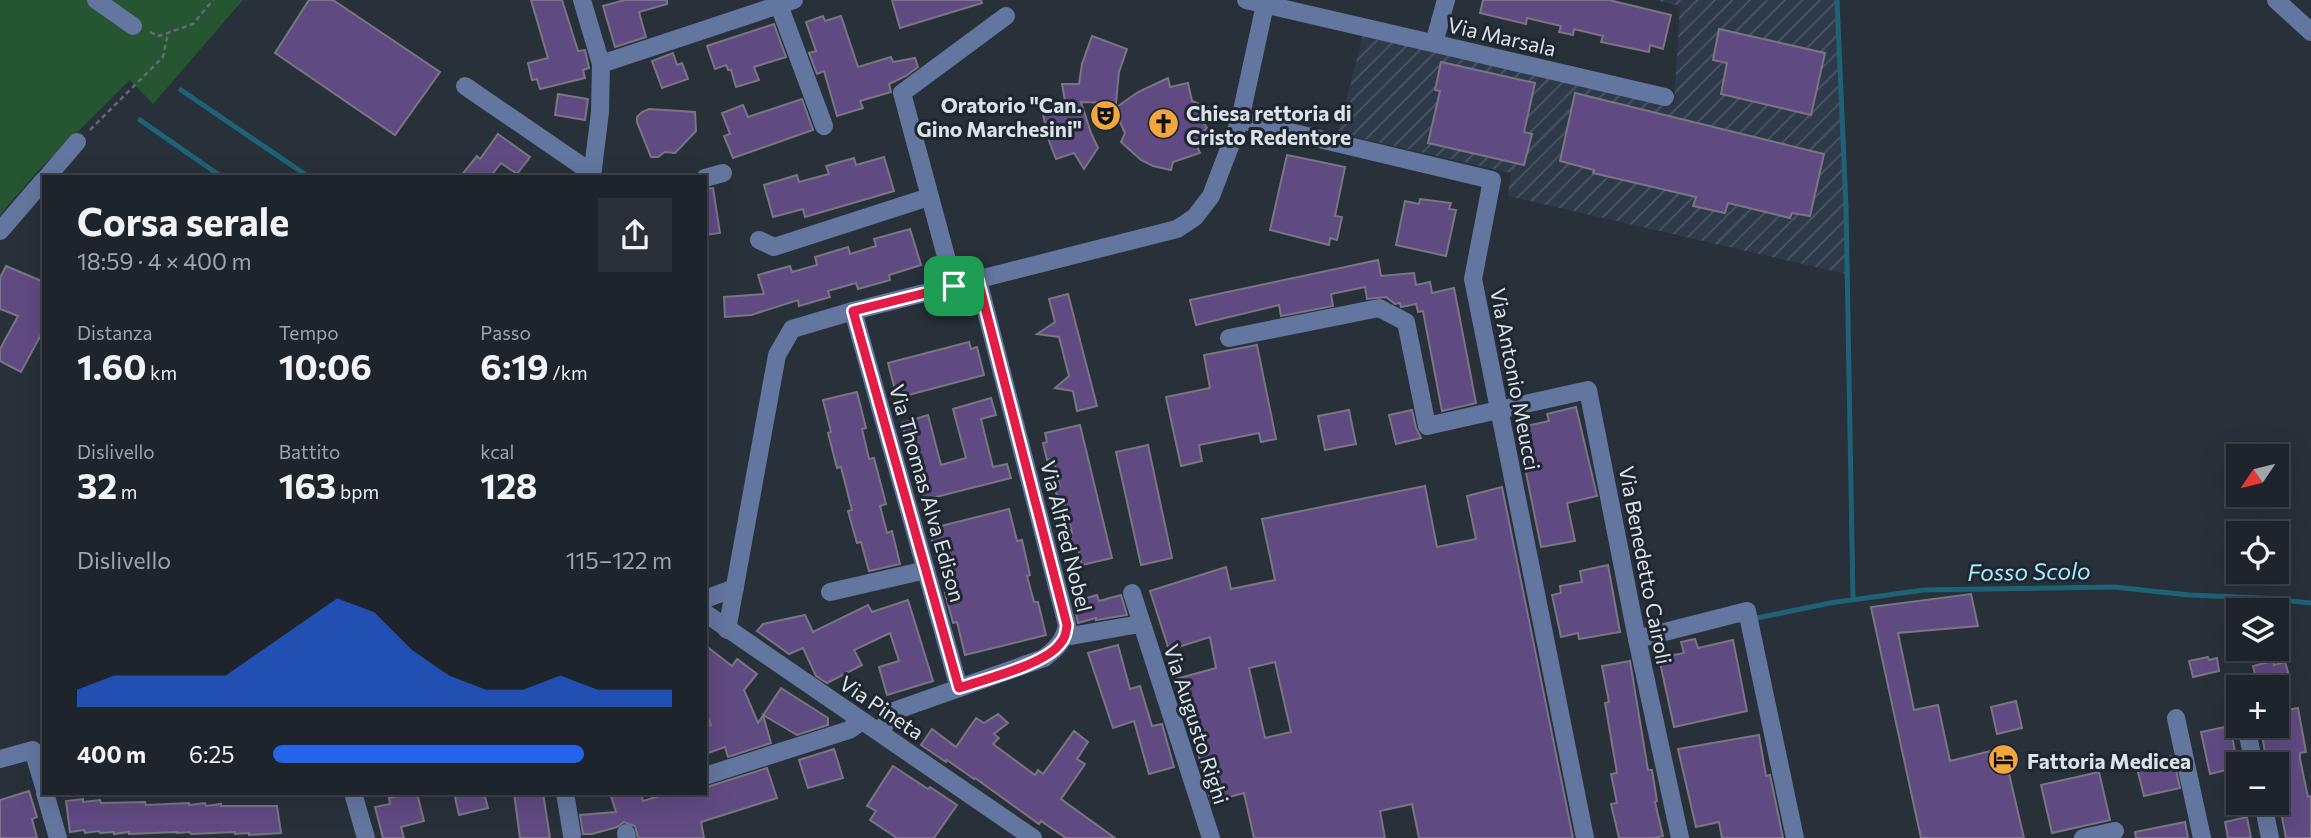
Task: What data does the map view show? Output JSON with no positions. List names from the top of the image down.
{
  "streets": {
    "street": [
      "Via Marsala",
      "Via Antonio Meucci",
      "Via Thomas Alva Edison",
      "Via Alfred Nobel",
      "Via Benedetto Cairoli",
      "Via Pineta",
      "Via Augusto Righi"
    ]
  },
  "crossings": [
    ["Via Antonio Meucci", "Via Benedetto Cairoli"],
    ["Via Thomas Alva Edison", "Via Alfred Nobel"],
    ["Via Alfred Nobel", "Via Pineta"],
    ["Via Alfred Nobel", "Via Augusto Righi"]
  ],
  "water": ["Fosso Scolo"],
  "places": {
    "theatre": ["Oratorio \"Can. Gino Marchesini\""],
    "church": ["Chiesa rettoria di Cristo Redentore"],
    "hotel": ["Fattoria Medicea"]
  },
  "north": "bottom left",
  "page": {
    "heading": ["Corsa serale", "18:59 · 4 × 400 m"],
    "stats": [
      ["Distanza", "1.60 km"],
      ["Tempo", "10:06"],
      ["Passo", "6:19 /km"],
      ["Dislivello", "32 m"],
      ["Battito", "163 bpm"],
      ["kcal", "128"]
    ],
    "map_buttons": ["+", "−"],
    "chart": ["Dislivello", "115–122 m"],
    "list": [
      {
        "name": "400 m",
        "note": "6:25"
      }
    ]
  }
}
